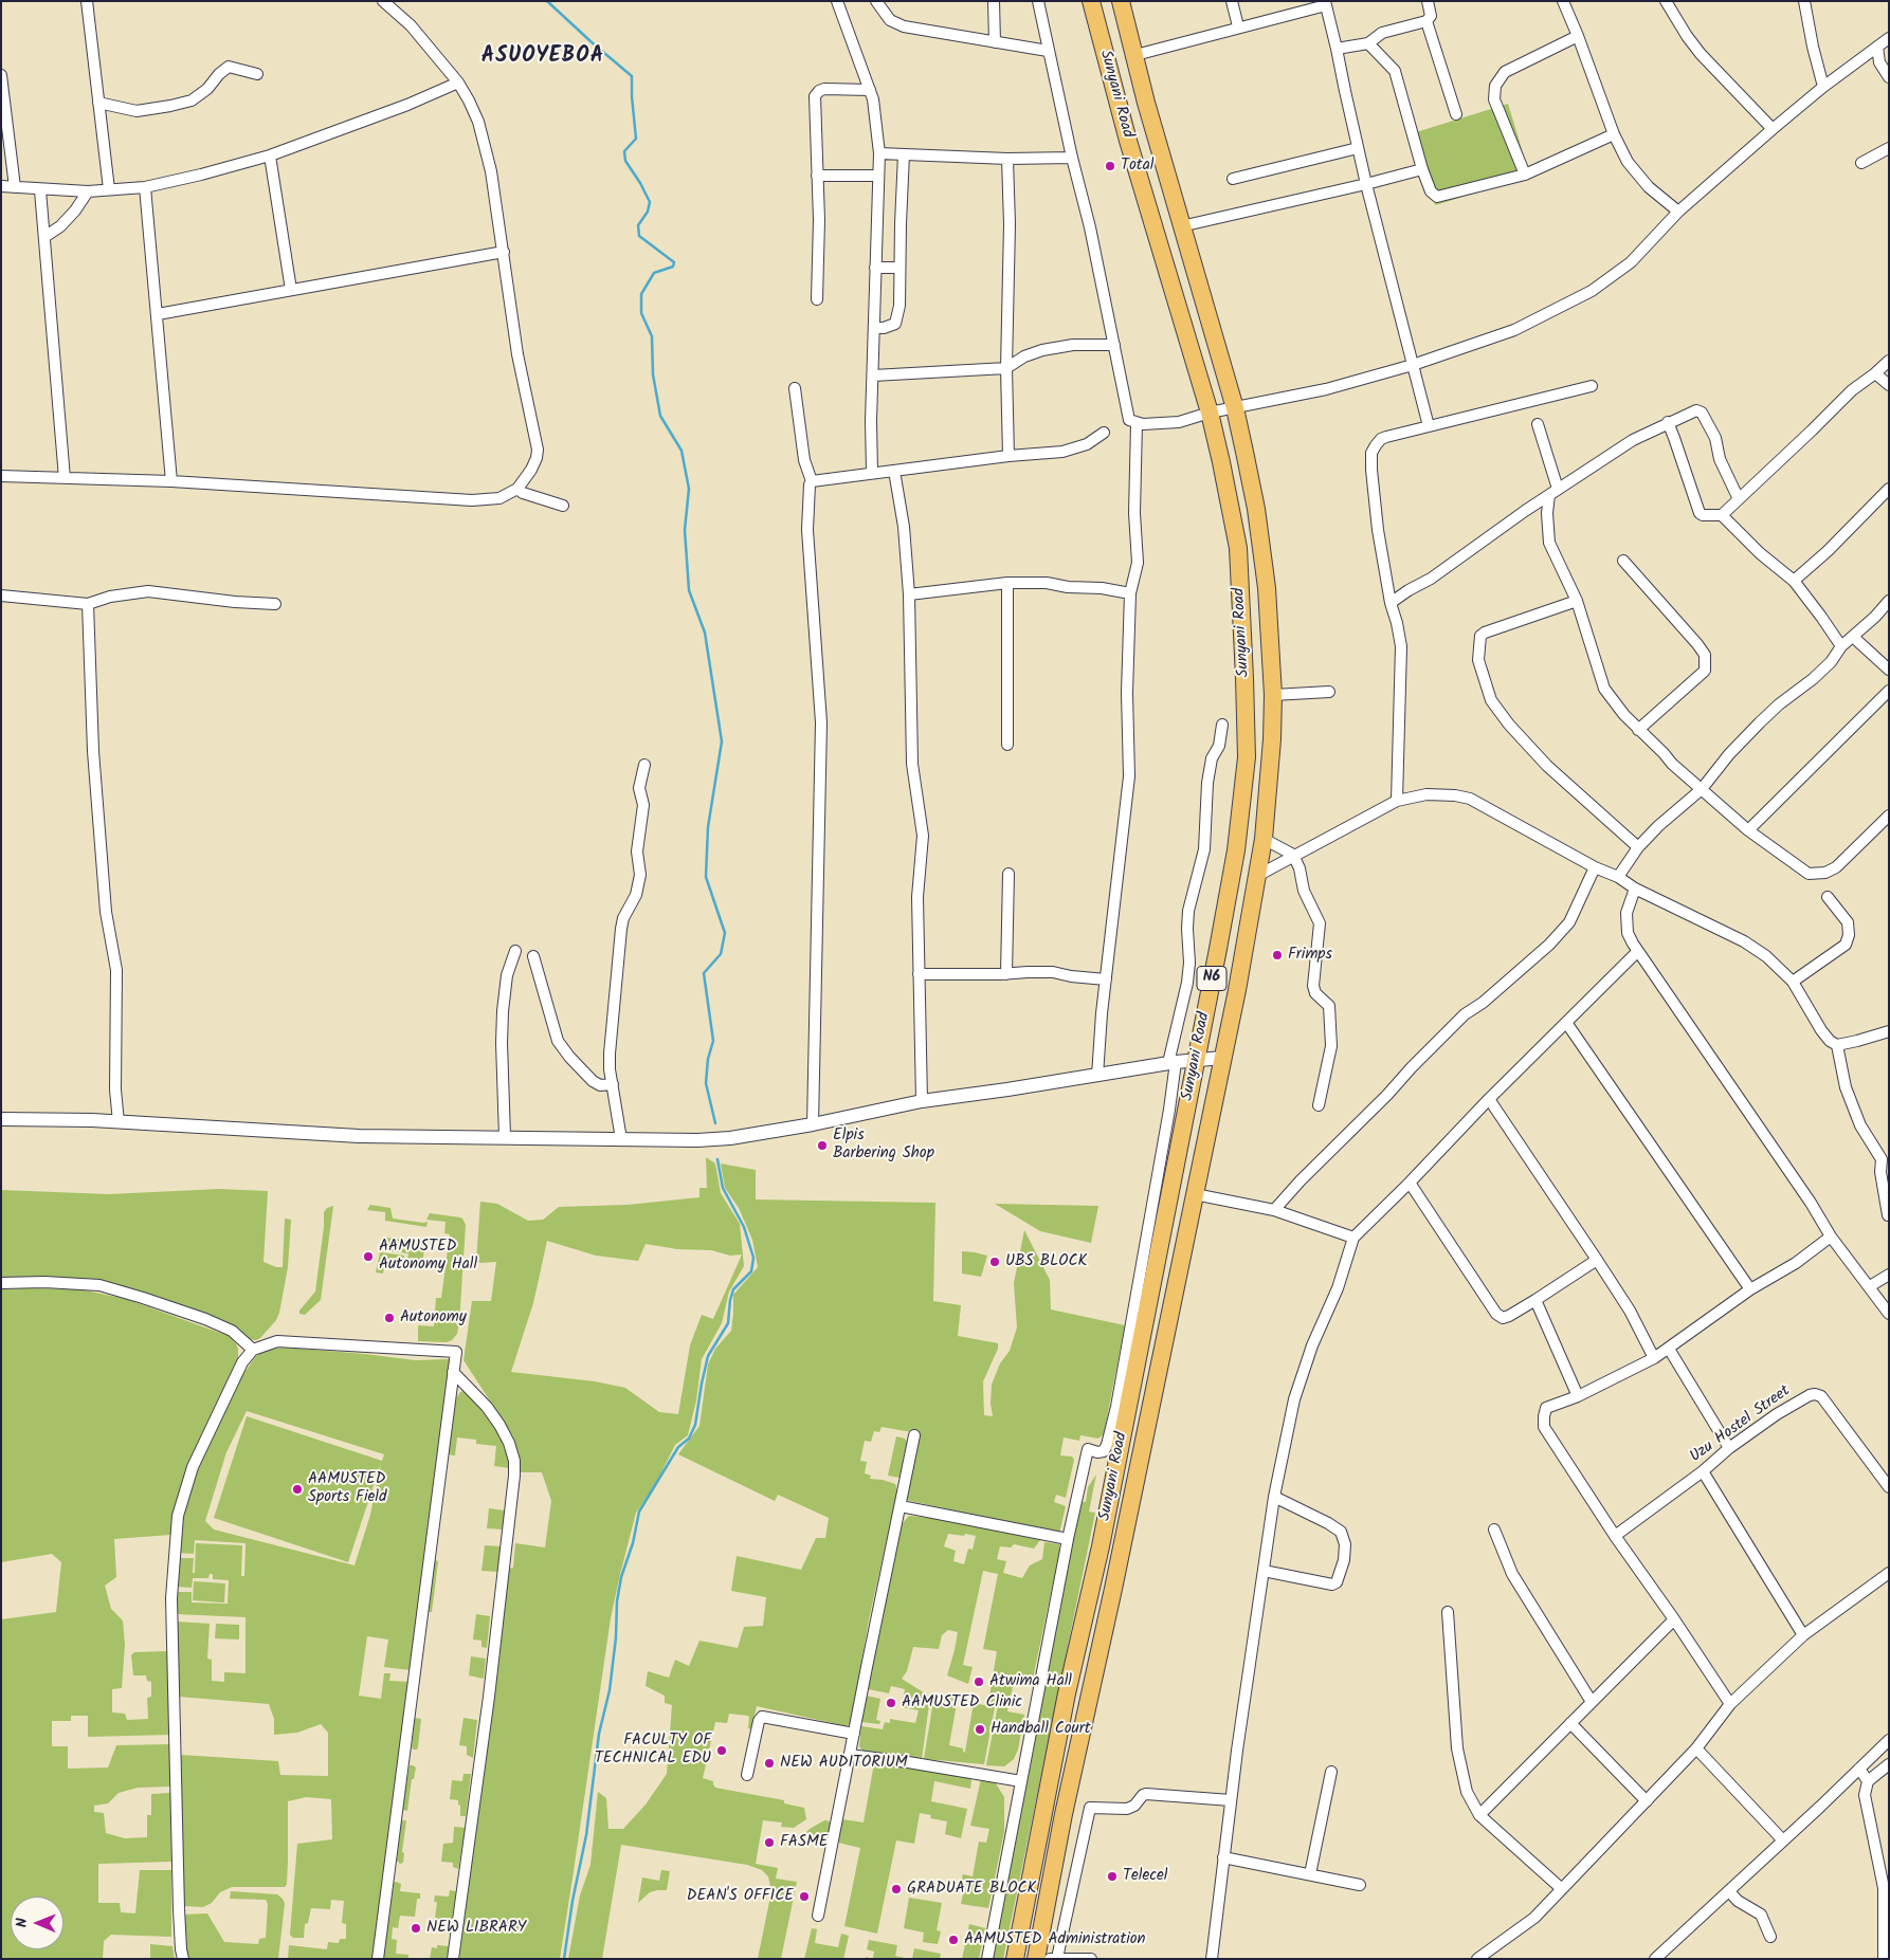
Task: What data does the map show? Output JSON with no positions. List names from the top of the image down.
{
  "streets": {
    "main road": ["Sunyani Road", "N6"],
    "street": ["Uzu Hostel Street"]
  },
  "districts": ["ASUOYEBOA"],
  "places": [
    "Total",
    "Frimps",
    "Elpis Barbering Shop",
    "AAMUSTED Autonomy Hall",
    "UBS BLOCK",
    "Autonomy",
    "AAMUSTED Sports Field",
    "Atwima Hall",
    "AAMUSTED Clinic",
    "Handball Court",
    "FACULTY OF TECHNICAL EDU",
    "NEW AUDITORIUM",
    "FASME",
    "Telecel",
    "GRADUATE BLOCK",
    "DEAN'S OFFICE",
    "NEW LIBRARY",
    "AAMUSTED Administration"
  ],
  "north": "left"
}
